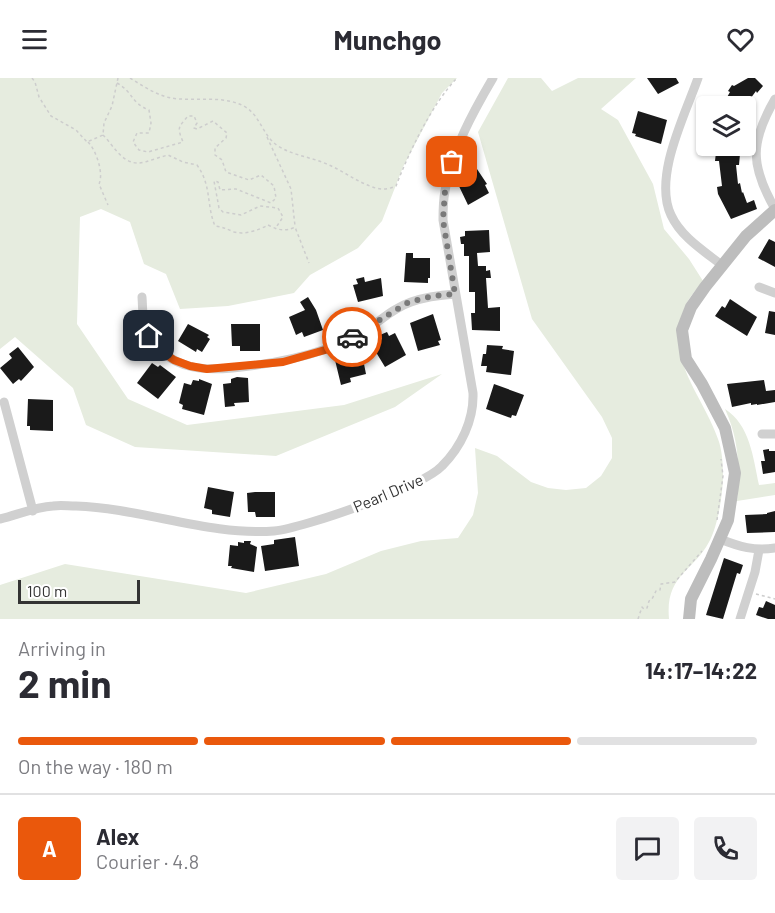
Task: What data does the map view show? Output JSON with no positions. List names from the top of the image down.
{
  "streets": {
    "street": ["Pearl Drive"]
  },
  "scale_bar": "100 m",
  "page": {
    "header": "Munchgo",
    "scale": "100 m",
    "heading": ["2 min", "Arriving in", "14:17–14:22"],
    "panel": ["Alex", "Courier · 4.8"],
    "bar": "On the way · 180 m",
    "round": "A"
  }
}
